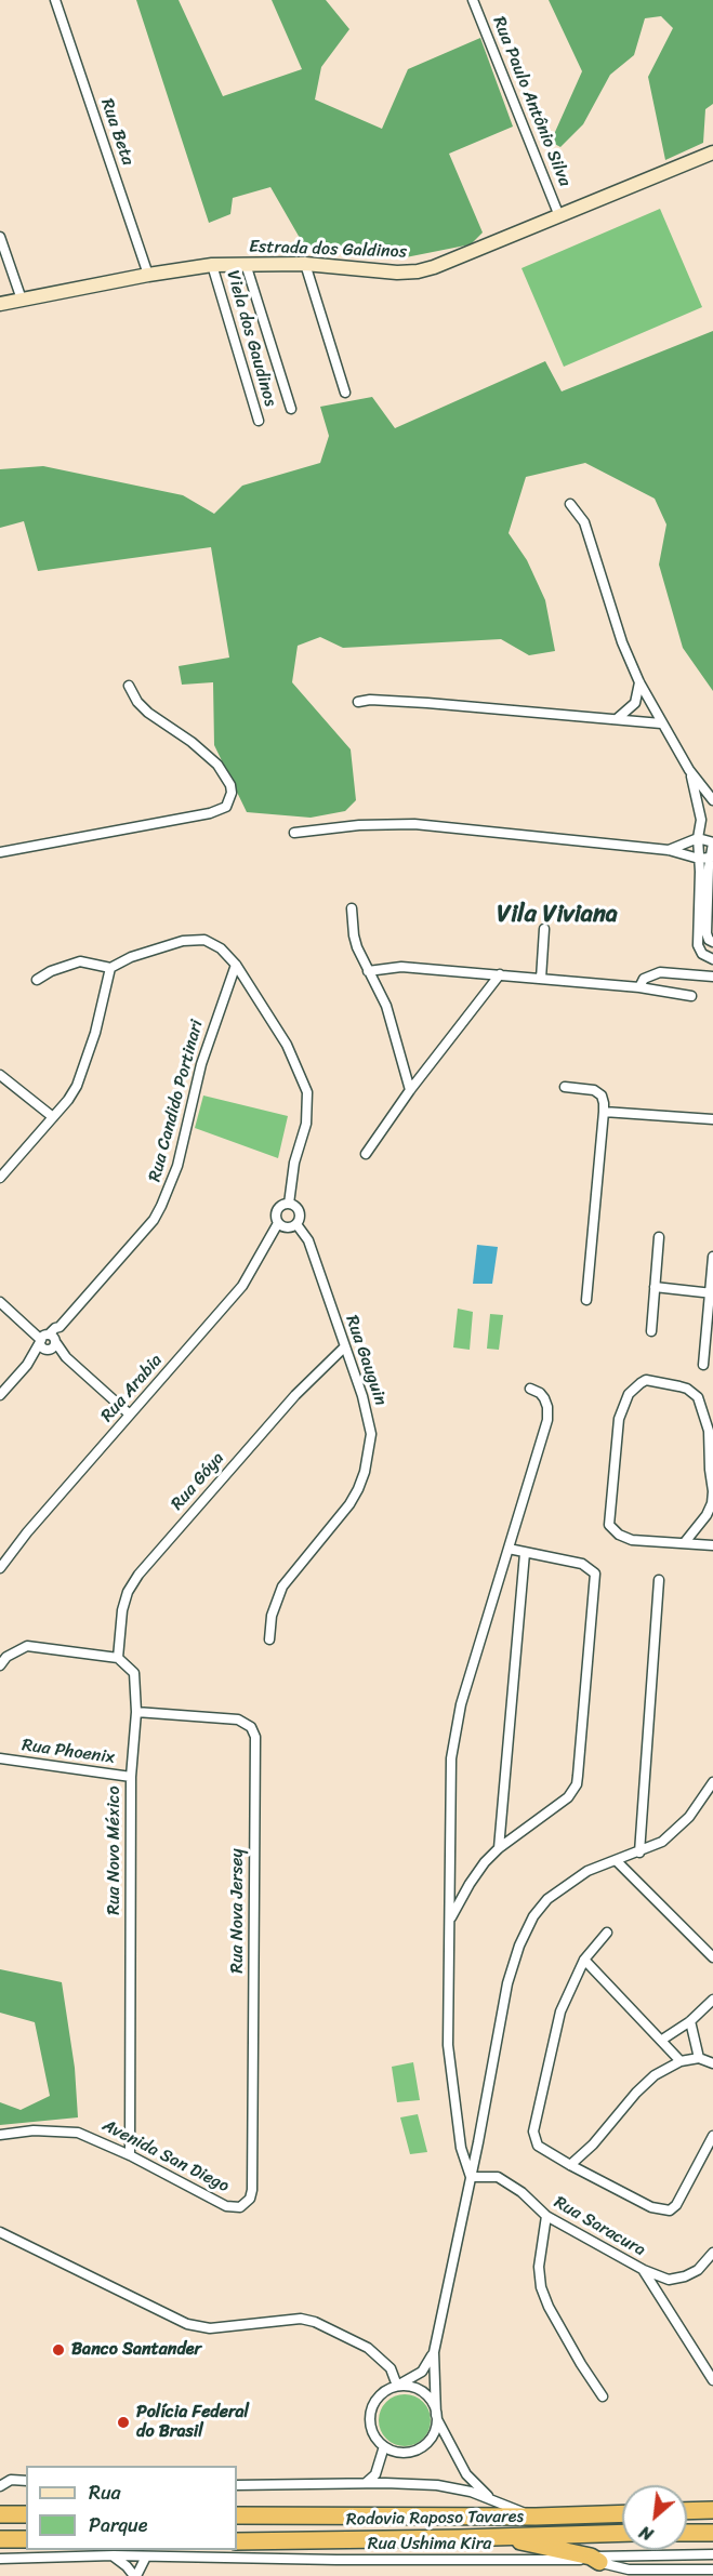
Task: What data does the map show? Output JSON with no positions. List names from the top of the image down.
{
  "streets": {
    "highway": ["Rodovia Raposo Tavares"],
    "street": [
      "Rua Paulo Antônio Silva",
      "Rua Beta",
      "Estrada dos Galdinos",
      "Viela dos Gaudinos",
      "Rua Candido Portinari",
      "Rua Gauguin",
      "Rua Arabia",
      "Rua Góya",
      "Rua Phoenix",
      "Rua Novo México",
      "Rua Nova Jersey",
      "Avenida San Diego",
      "Rua Saracura",
      "Rua Ushima Kira"
    ]
  },
  "crossings": [
    ["Rua Paulo Antônio Silva", "Estrada dos Galdinos"],
    ["Rua Beta", "Estrada dos Galdinos"],
    ["Estrada dos Galdinos", "Viela dos Gaudinos"],
    ["Rua Candido Portinari", "Rua Arabia"],
    ["Rua Gauguin", "Rua Arabia"],
    ["Rua Gauguin", "Rua Góya"],
    ["Rua Góya", "Rua Novo México"],
    ["Rua Phoenix", "Rua Novo México"],
    ["Rua Novo México", "Rua Nova Jersey"],
    ["Rua Novo México", "Avenida San Diego"],
    ["Rua Nova Jersey", "Avenida San Diego"]
  ],
  "districts": ["Vila Viviana"],
  "places": ["Banco Santander", "Polícia Federal do Brasil"],
  "legend": ["Rua", "Parque"],
  "north": "bottom left"
}
